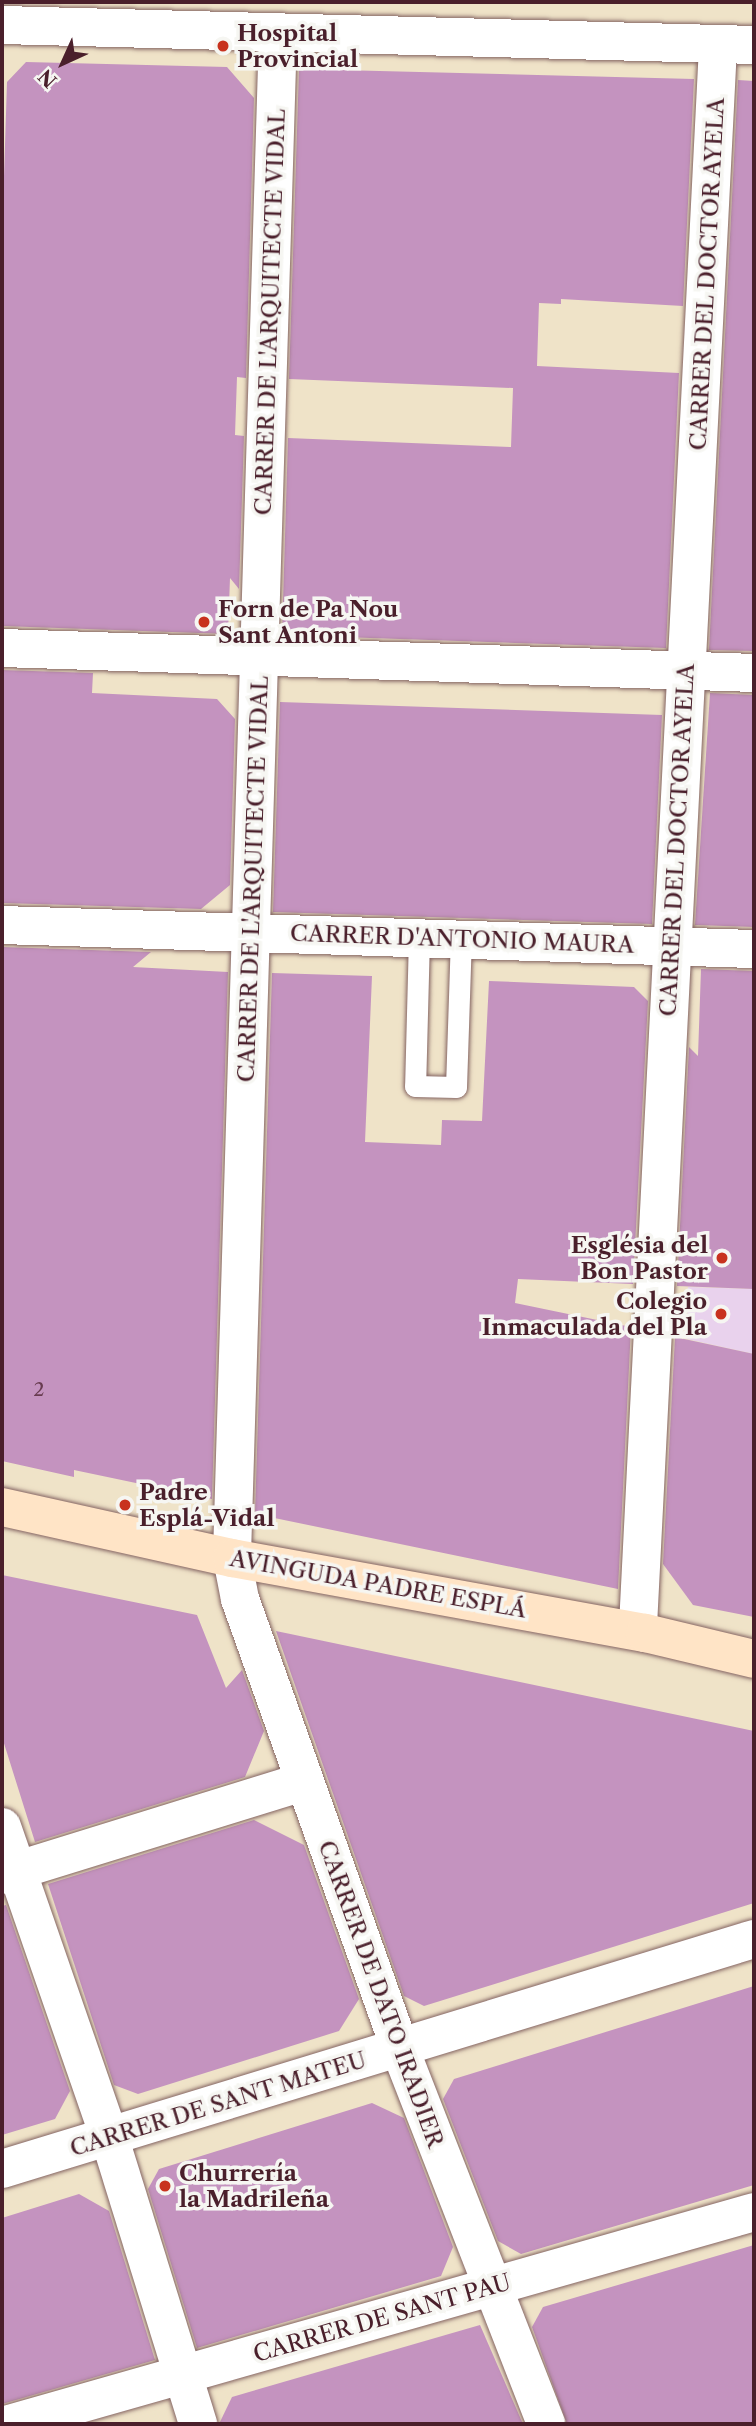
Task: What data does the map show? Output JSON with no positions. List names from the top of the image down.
{
  "streets": {
    "street": [
      "CARRER DEL DOCTOR AYELA",
      "CARRER DE L'ARQUITECTE VIDAL",
      "CARRER D'ANTONIO MAURA",
      "AVINGUDA PADRE ESPLÁ",
      "CARRER DE DATO IRADIER",
      "CARRER DE SANT MATEU",
      "CARRER DE SANT PAU"
    ]
  },
  "crossings": [
    ["CARRER DEL DOCTOR AYELA", "CARRER D'ANTONIO MAURA"],
    ["CARRER DEL DOCTOR AYELA", "AVINGUDA PADRE ESPLÁ"],
    ["CARRER DE L'ARQUITECTE VIDAL", "CARRER D'ANTONIO MAURA"],
    ["CARRER DE L'ARQUITECTE VIDAL", "AVINGUDA PADRE ESPLÁ"],
    ["CARRER DE L'ARQUITECTE VIDAL", "CARRER DE DATO IRADIER"],
    ["AVINGUDA PADRE ESPLÁ", "CARRER DE DATO IRADIER"],
    ["CARRER DE DATO IRADIER", "CARRER DE SANT MATEU"],
    ["CARRER DE DATO IRADIER", "CARRER DE SANT PAU"]
  ],
  "places": [
    "Hospital Provincial",
    "Forn de Pa Nou Sant Antoni",
    "Església del Bon Pastor",
    "Colegio Inmaculada del Pla",
    "Padre Esplá-Vidal",
    "Churrería la Madrileña"
  ],
  "house_numbers": ["2"],
  "north": "bottom left"
}
